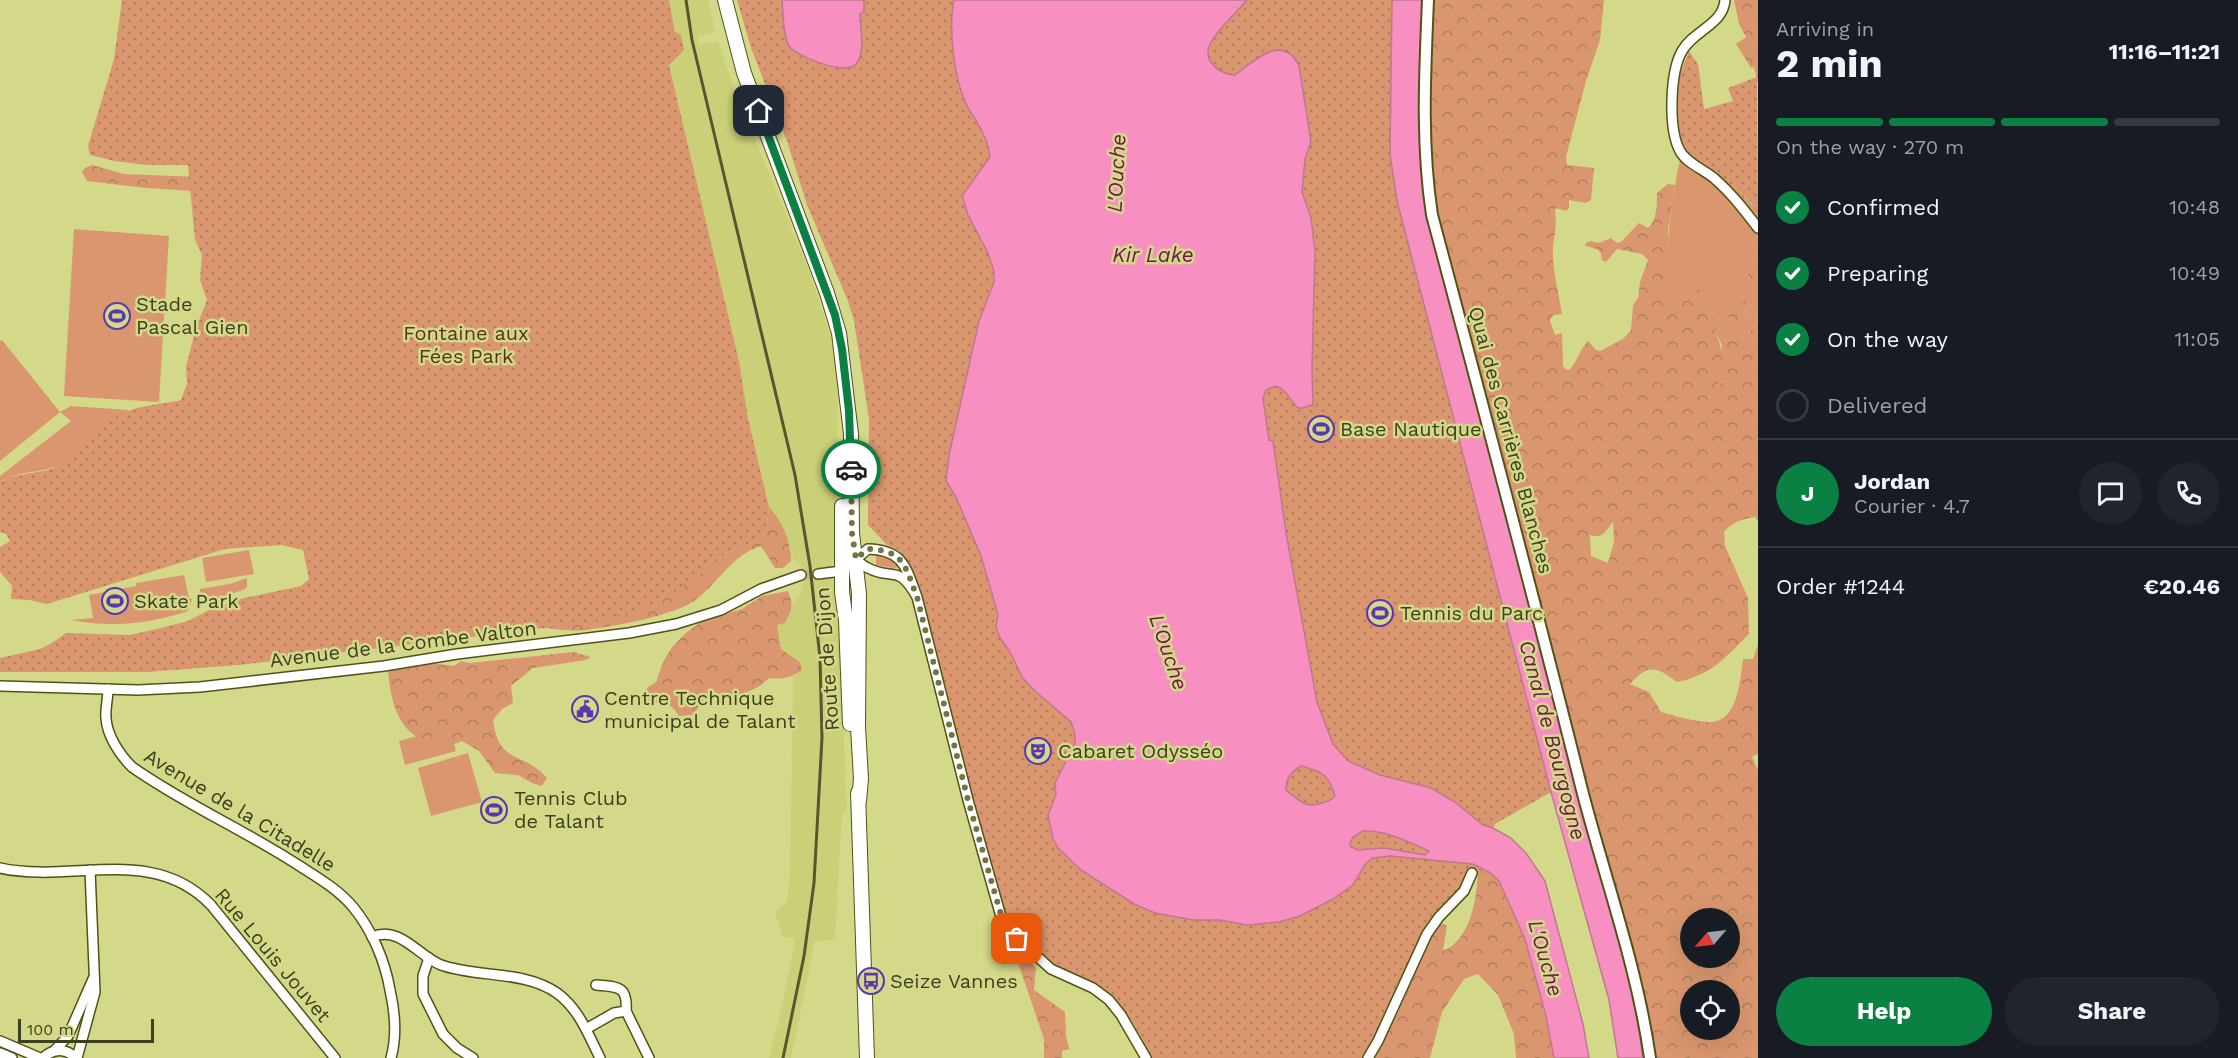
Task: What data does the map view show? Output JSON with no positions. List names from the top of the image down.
{
  "streets": {
    "main road": ["Route de Dijon"],
    "street": [
      "Quai des Carrières Blanches",
      "Avenue de la Combe Valton",
      "Avenue de la Citadelle",
      "Rue Louis Jouvet"
    ]
  },
  "crossings": [
    ["Avenue de la Combe Valton", "Avenue de la Citadelle"]
  ],
  "water": ["L'Ouche", "Kir Lake", "Canal de Bourgogne"],
  "parks": ["Fontaine aux Fées Park"],
  "places": {
    "sports": [
      "Stade Pascal Gien",
      "Base Nautique",
      "Skate Park",
      "Tennis du Parc",
      "Tennis Club de Talant"
    ],
    "public building": ["Centre Technique municipal de Talant"],
    "theatre": ["Cabaret Odysséo"],
    "bus stop": ["Seize Vannes"]
  },
  "scale_bar": "100 m",
  "north": "bottom left",
  "page": {
    "heading": ["2 min", "Arriving in", "11:16–11:21"],
    "panel": [
      "Jordan",
      "Courier · 4.7",
      "Order #1244",
      "€20.46"
    ],
    "bar": "On the way · 270 m",
    "list": [
      ["Confirmed", "10:48"],
      ["Preparing", "10:49"],
      ["On the way", "11:05"],
      "Delivered"
    ],
    "round": "J",
    "buttons": ["Help", "Share"],
    "scale": "100 m"
  }
}
